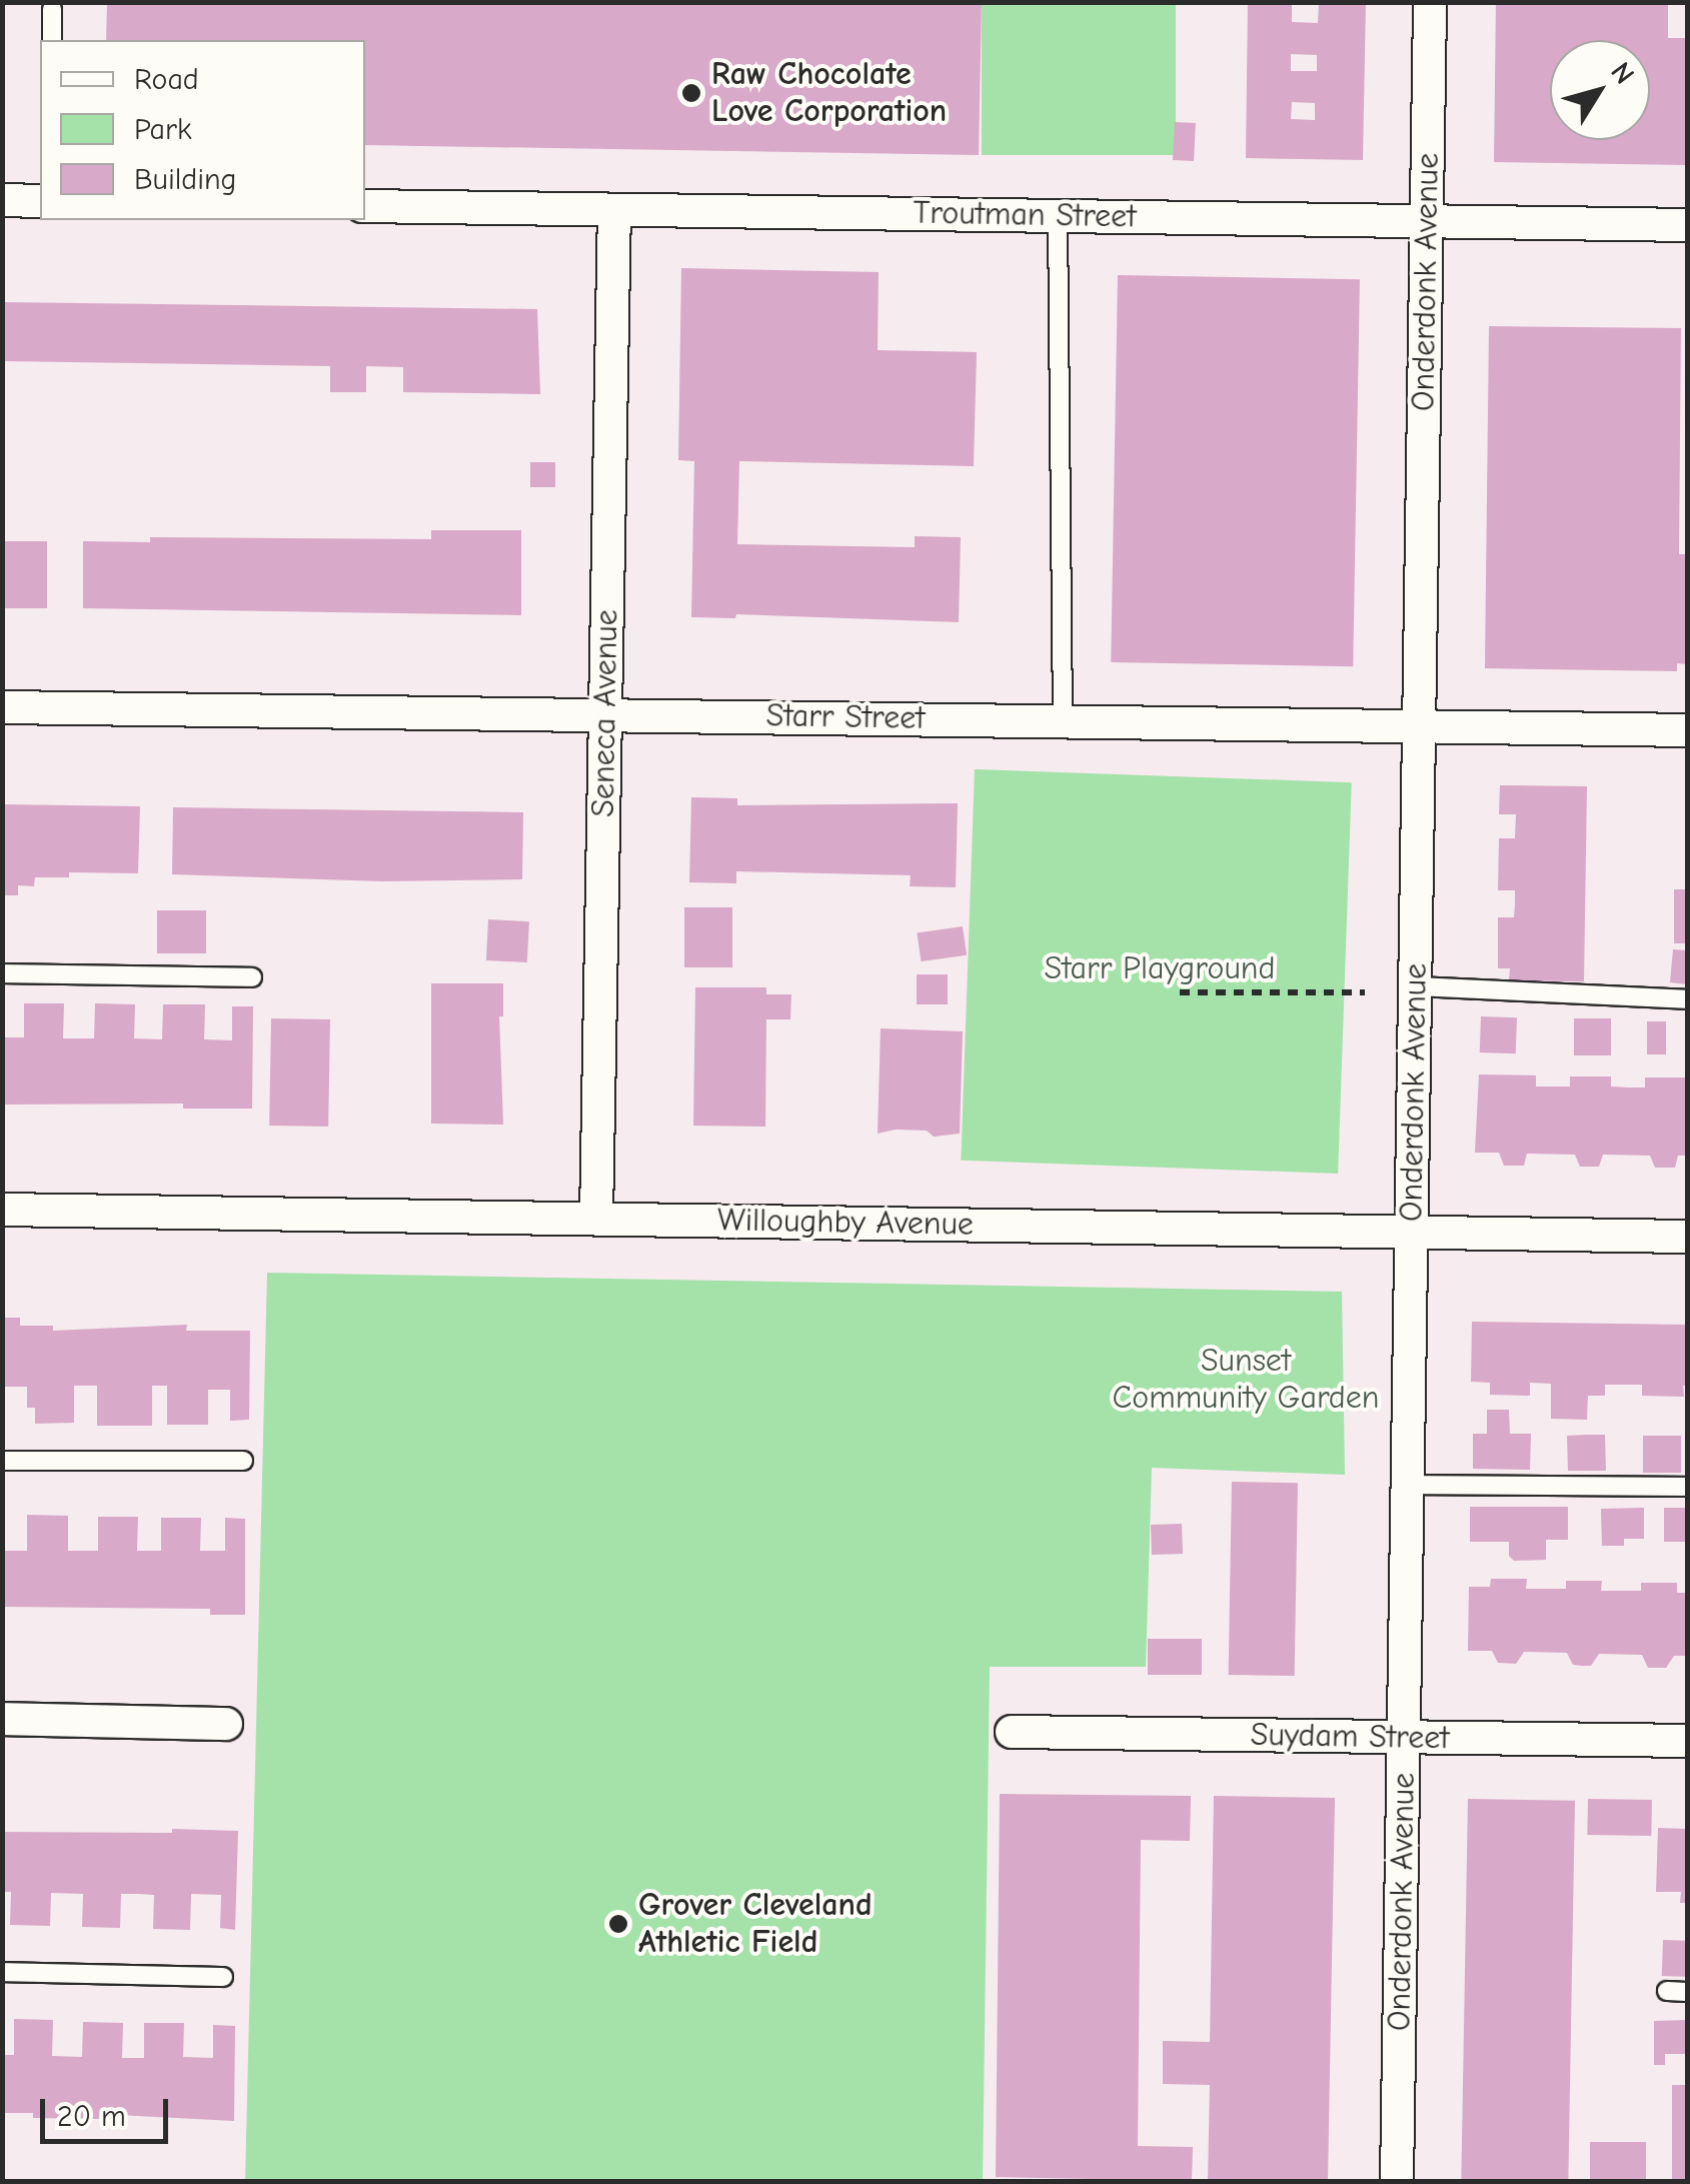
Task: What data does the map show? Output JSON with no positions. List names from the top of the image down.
{
  "streets": {
    "street": [
      "Troutman Street",
      "Onderdonk Avenue",
      "Seneca Avenue",
      "Starr Street",
      "Willoughby Avenue",
      "Suydam Street"
    ]
  },
  "crossings": [
    ["Troutman Street", "Onderdonk Avenue"],
    ["Troutman Street", "Seneca Avenue"],
    ["Onderdonk Avenue", "Starr Street"],
    ["Onderdonk Avenue", "Willoughby Avenue"],
    ["Onderdonk Avenue", "Suydam Street"],
    ["Seneca Avenue", "Starr Street"],
    ["Seneca Avenue", "Willoughby Avenue"]
  ],
  "parks": ["Starr Playground", "Sunset Community Garden"],
  "places": ["Raw Chocolate Love Corporation", "Grover Cleveland Athletic Field"],
  "legend": ["Road", "Park", "Building"],
  "scale_bar": "20 m",
  "north": "top right"
}
